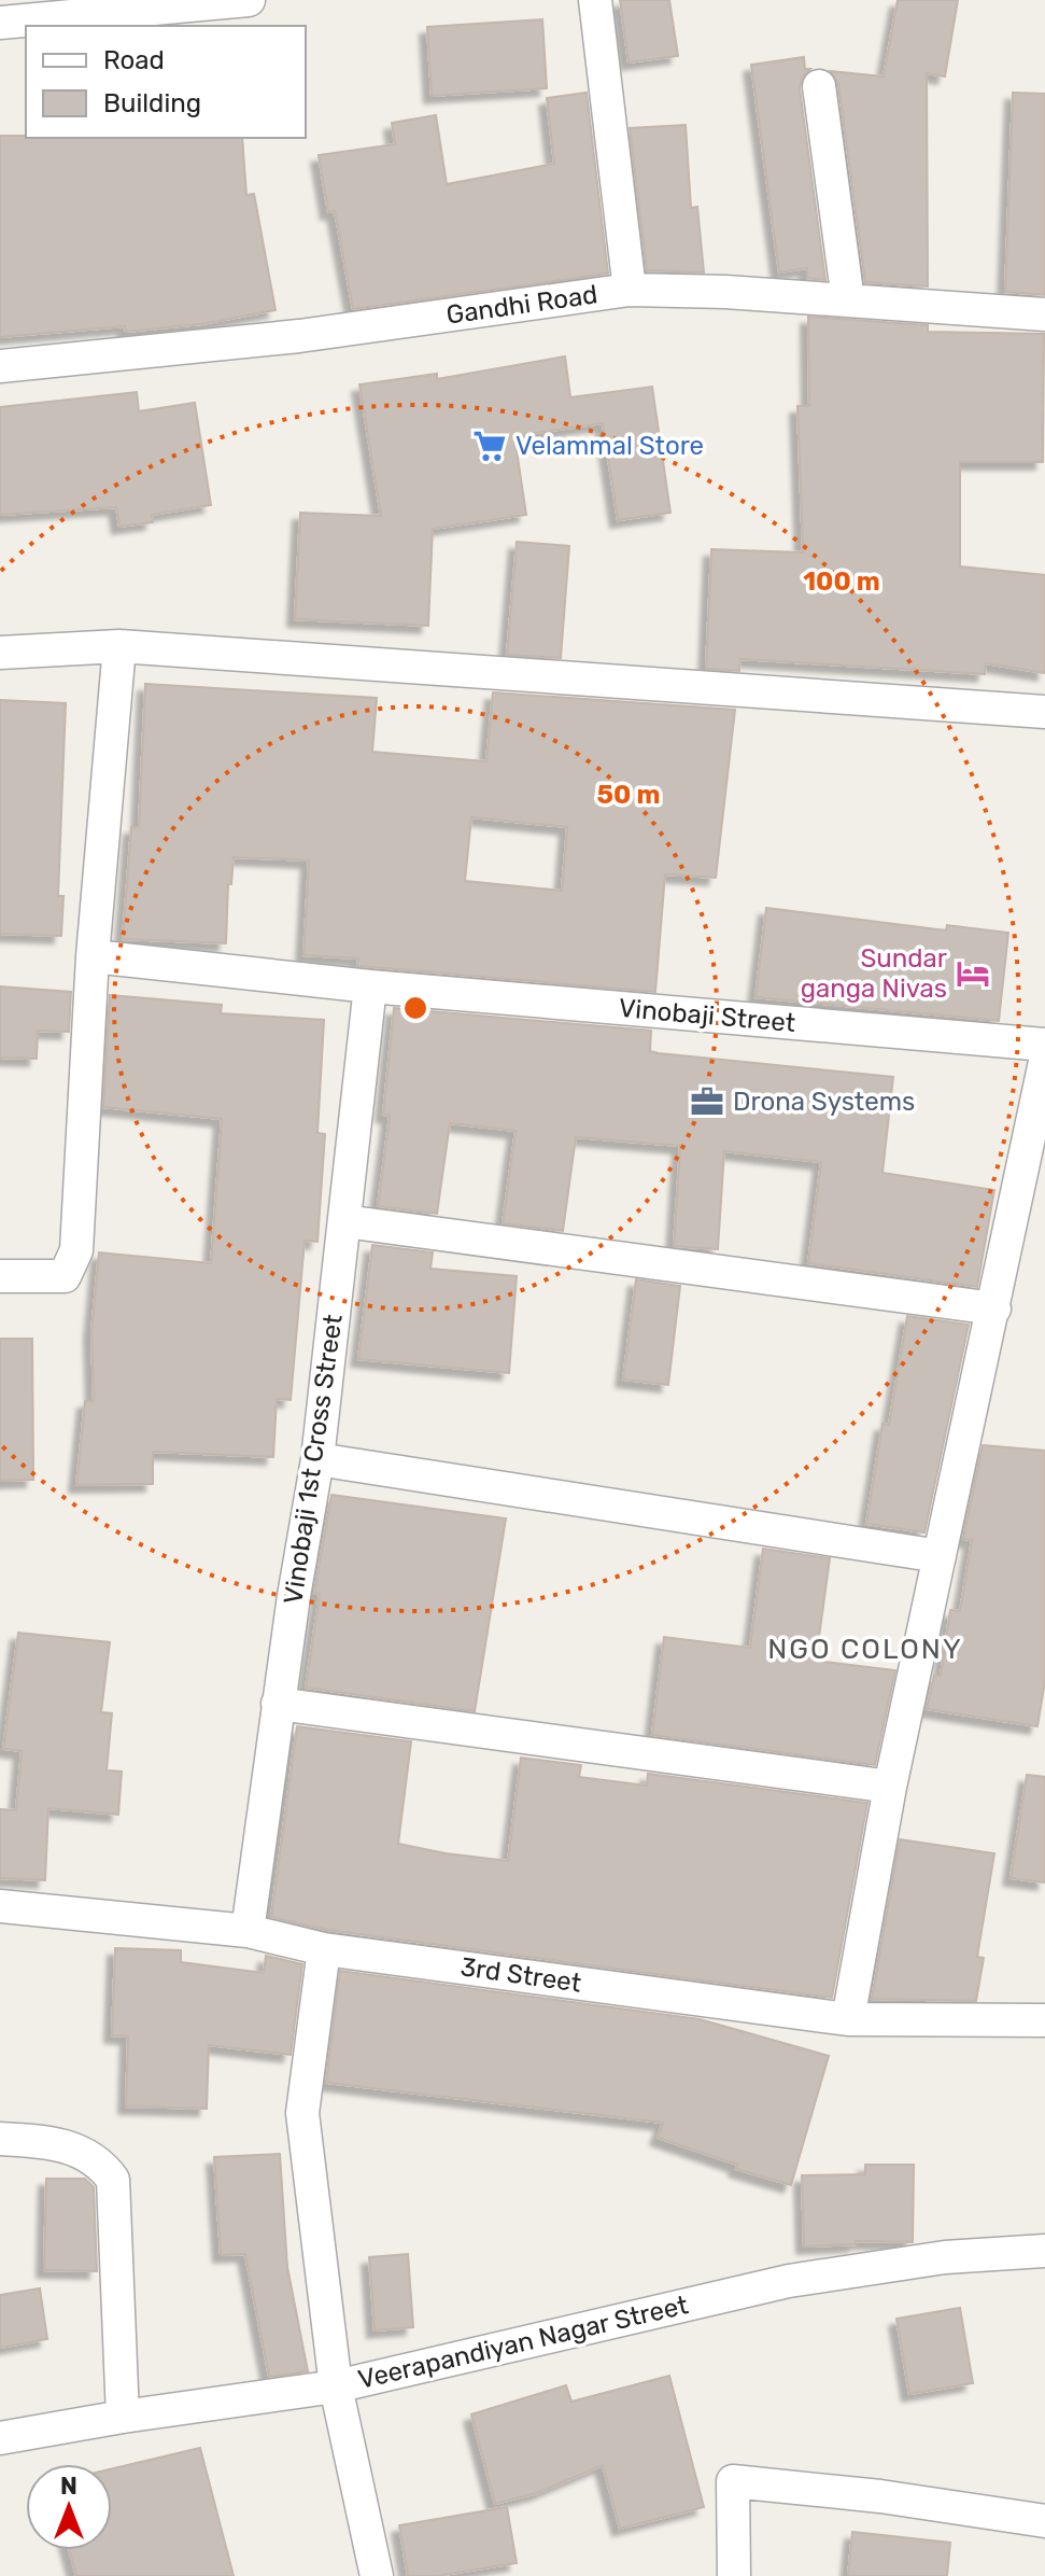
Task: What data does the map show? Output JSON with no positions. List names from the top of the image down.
{
  "streets": {
    "street": [
      "Gandhi Road",
      "Vinobaji Street",
      "Vinobaji 1st Cross Street",
      "3rd Street",
      "Veerapandiyan Nagar Street"
    ]
  },
  "crossings": [
    ["Vinobaji Street", "Vinobaji 1st Cross Street"],
    ["Vinobaji 1st Cross Street", "3rd Street"]
  ],
  "districts": ["NGO COLONY"],
  "places": {
    "supermarket": ["Velammal Store"],
    "hotel": ["Sundar ganga Nivas"],
    "office": ["Drona Systems"]
  },
  "legend": ["Road", "Building"],
  "north": "top",
  "rings": ["100 m", "50 m"]
}
